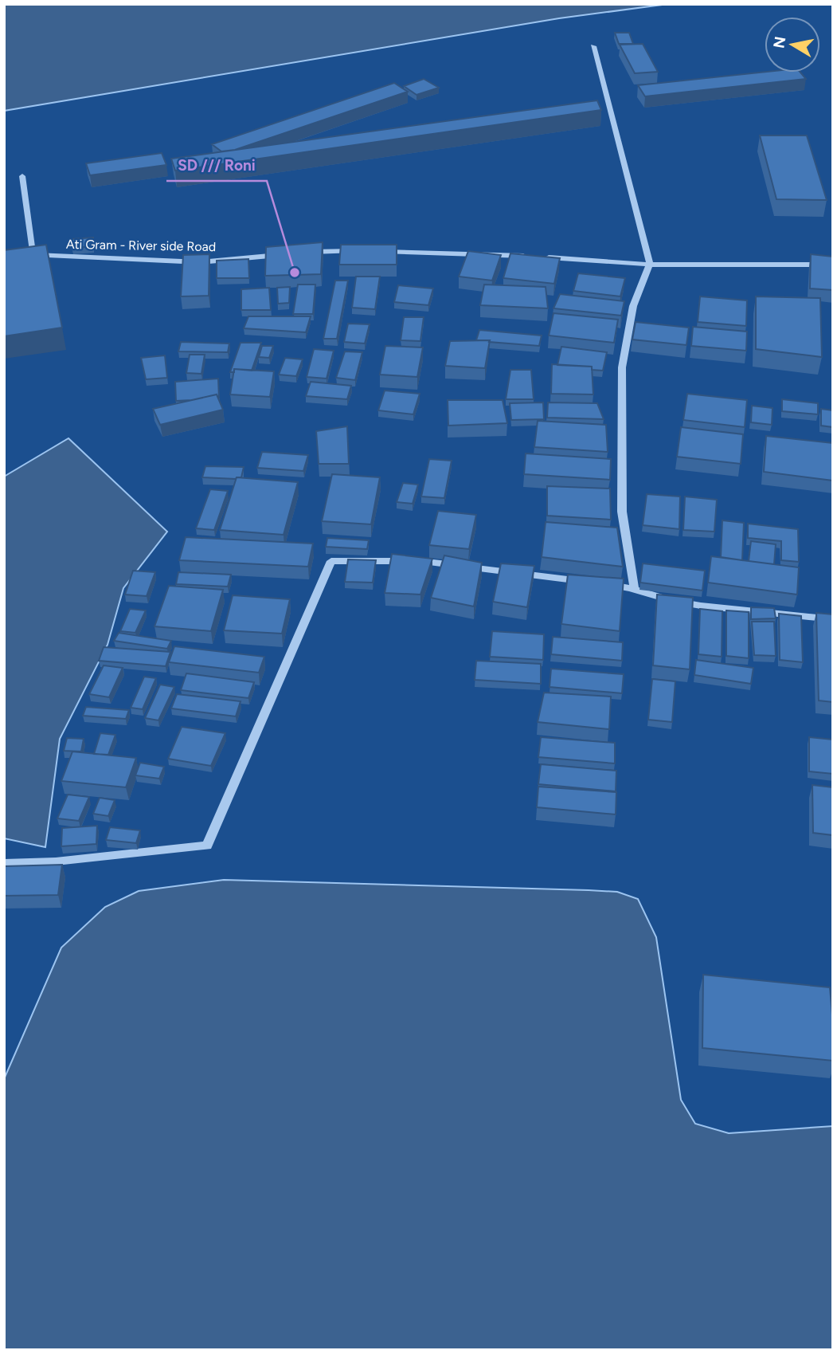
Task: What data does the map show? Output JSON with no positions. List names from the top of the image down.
{
  "streets": {
    "street": ["Ati Gram - River side Road"]
  },
  "places": ["SD /// Roni"],
  "north": "left"
}
